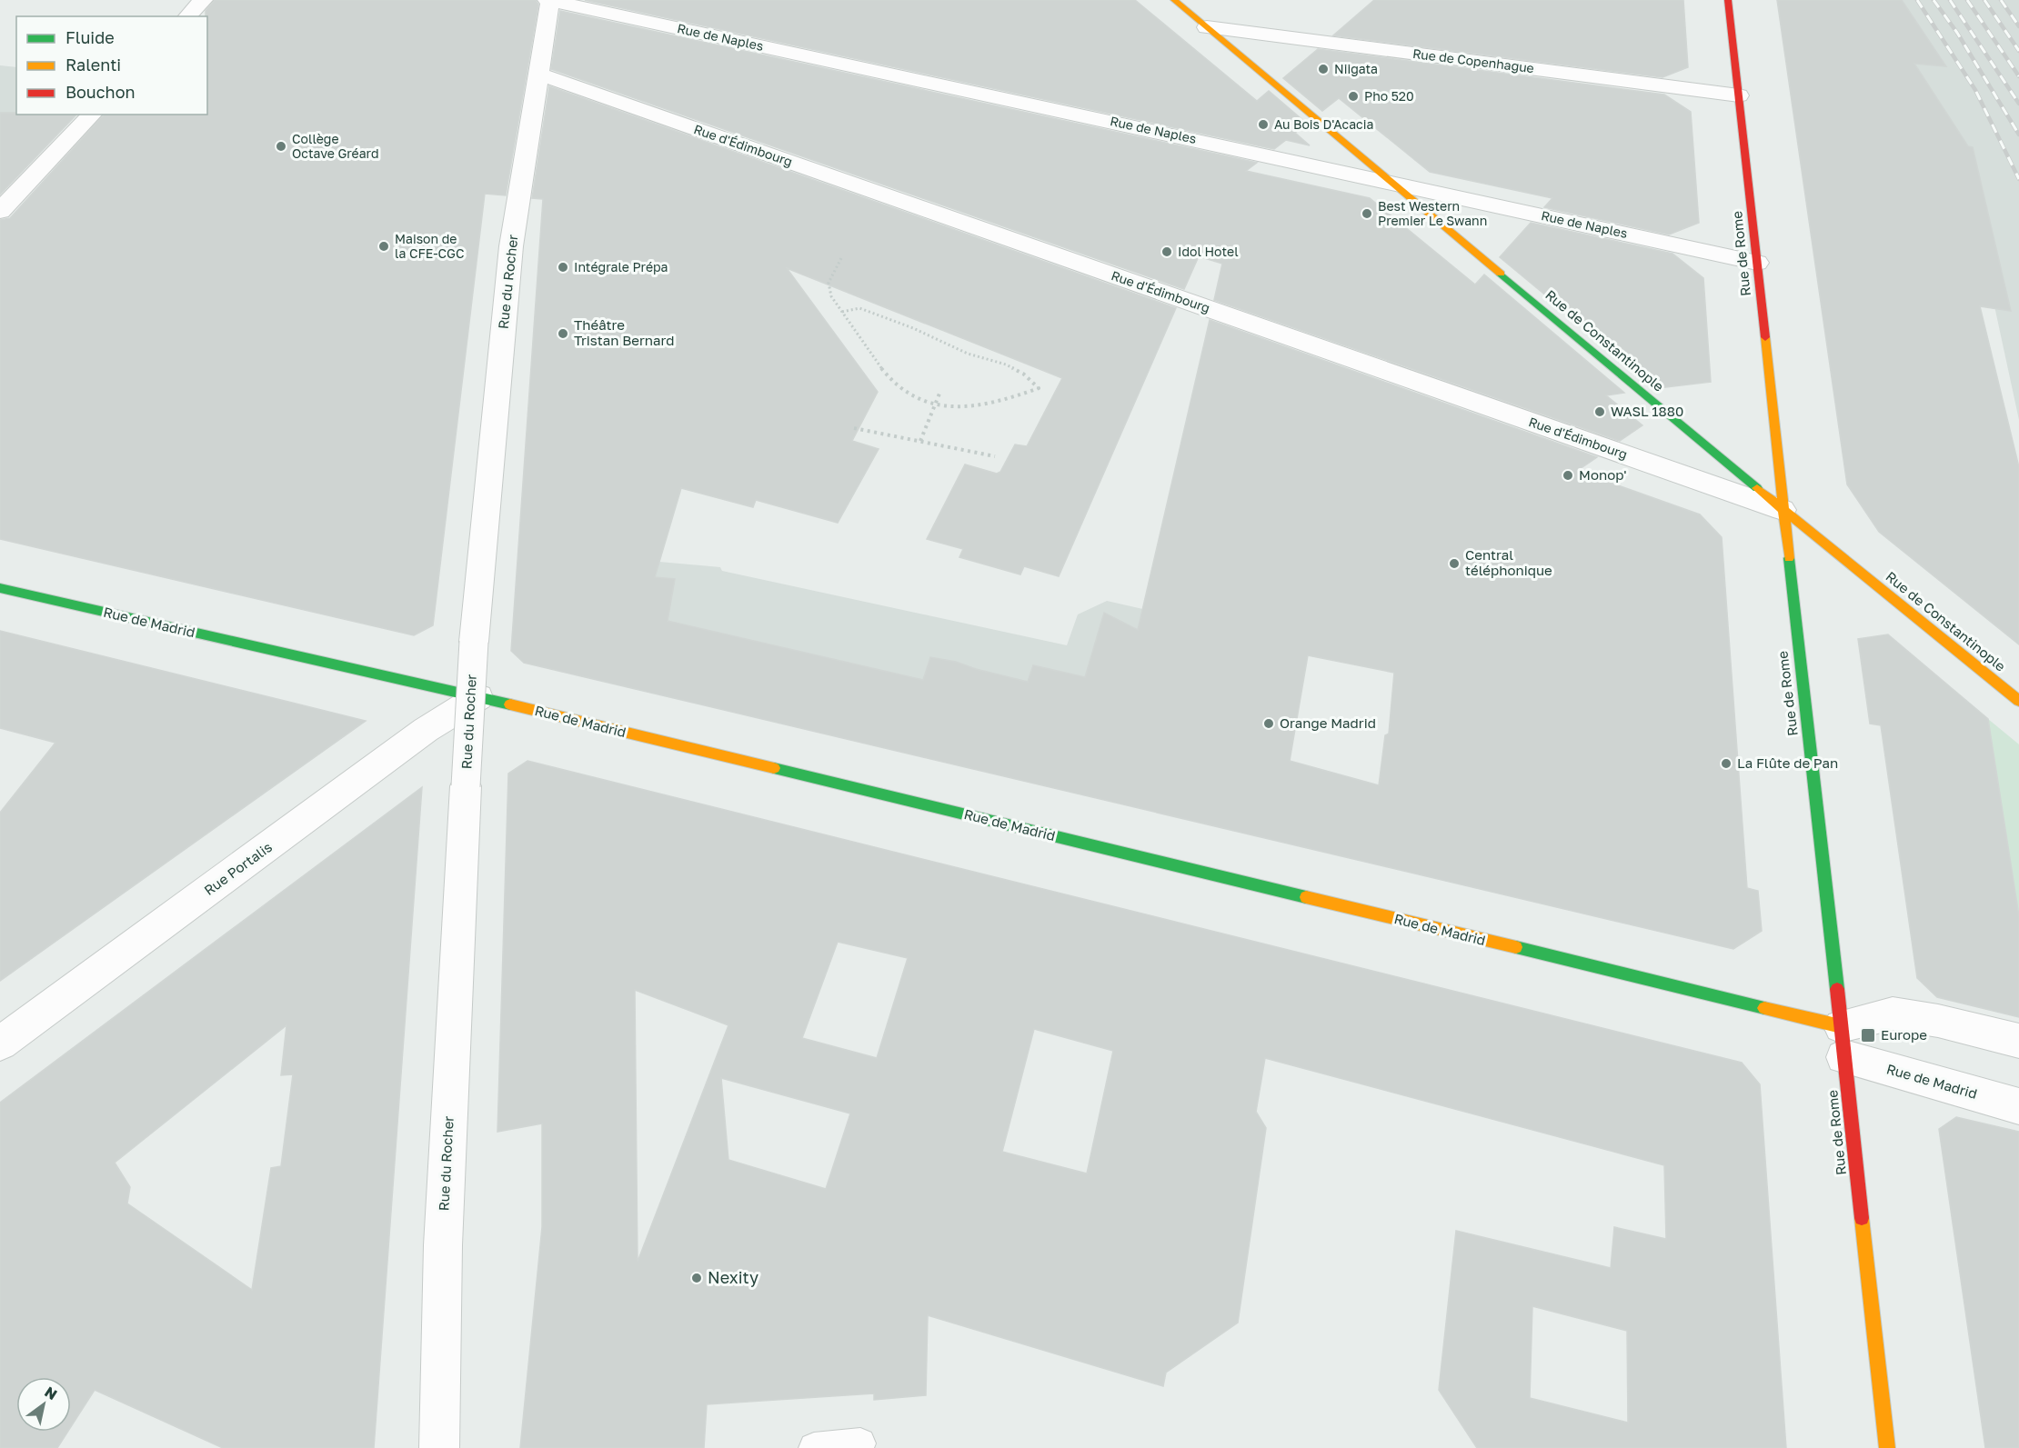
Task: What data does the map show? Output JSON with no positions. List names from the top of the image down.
{
  "streets": {
    "main road": ["Rue de Rome", "Rue de Constantinople", "Rue de Madrid"],
    "street": [
      "Rue de Naples",
      "Rue de Copenhague",
      "Rue d'Édimbourg",
      "Rue du Rocher",
      "Rue Portalis"
    ]
  },
  "crossings": [
    ["Rue de Naples", "Rue de Rome"],
    ["Rue de Naples", "Rue du Rocher"],
    ["Rue de Naples", "Rue de Constantinople"],
    ["Rue de Copenhague", "Rue de Rome"],
    ["Rue de Copenhague", "Rue de Constantinople"],
    ["Rue d'Édimbourg", "Rue de Rome"],
    ["Rue d'Édimbourg", "Rue du Rocher"],
    ["Rue d'Édimbourg", "Rue de Constantinople"],
    ["Rue de Rome", "Rue de Constantinople"],
    ["Rue de Rome", "Rue de Madrid"],
    ["Rue de Madrid", "Rue Portalis"]
  ],
  "places": {
    "other": [
      "Niigata",
      "Pho 520",
      "Au Bois D'Acacia",
      "Collège Octave Gréard",
      "Best Western Premier Le Swann",
      "Maison de la CFE-CGC",
      "Idol Hotel",
      "Intégrale Prépa",
      "Théâtre Tristan Bernard",
      "WASL 1880",
      "Monop'",
      "Central téléphonique",
      "Orange Madrid",
      "La Flûte de Pan",
      "Nexity"
    ],
    "transit": ["Europe"]
  },
  "legend": ["Fluide", "Ralenti", "Bouchon"],
  "north": "top right"
}
